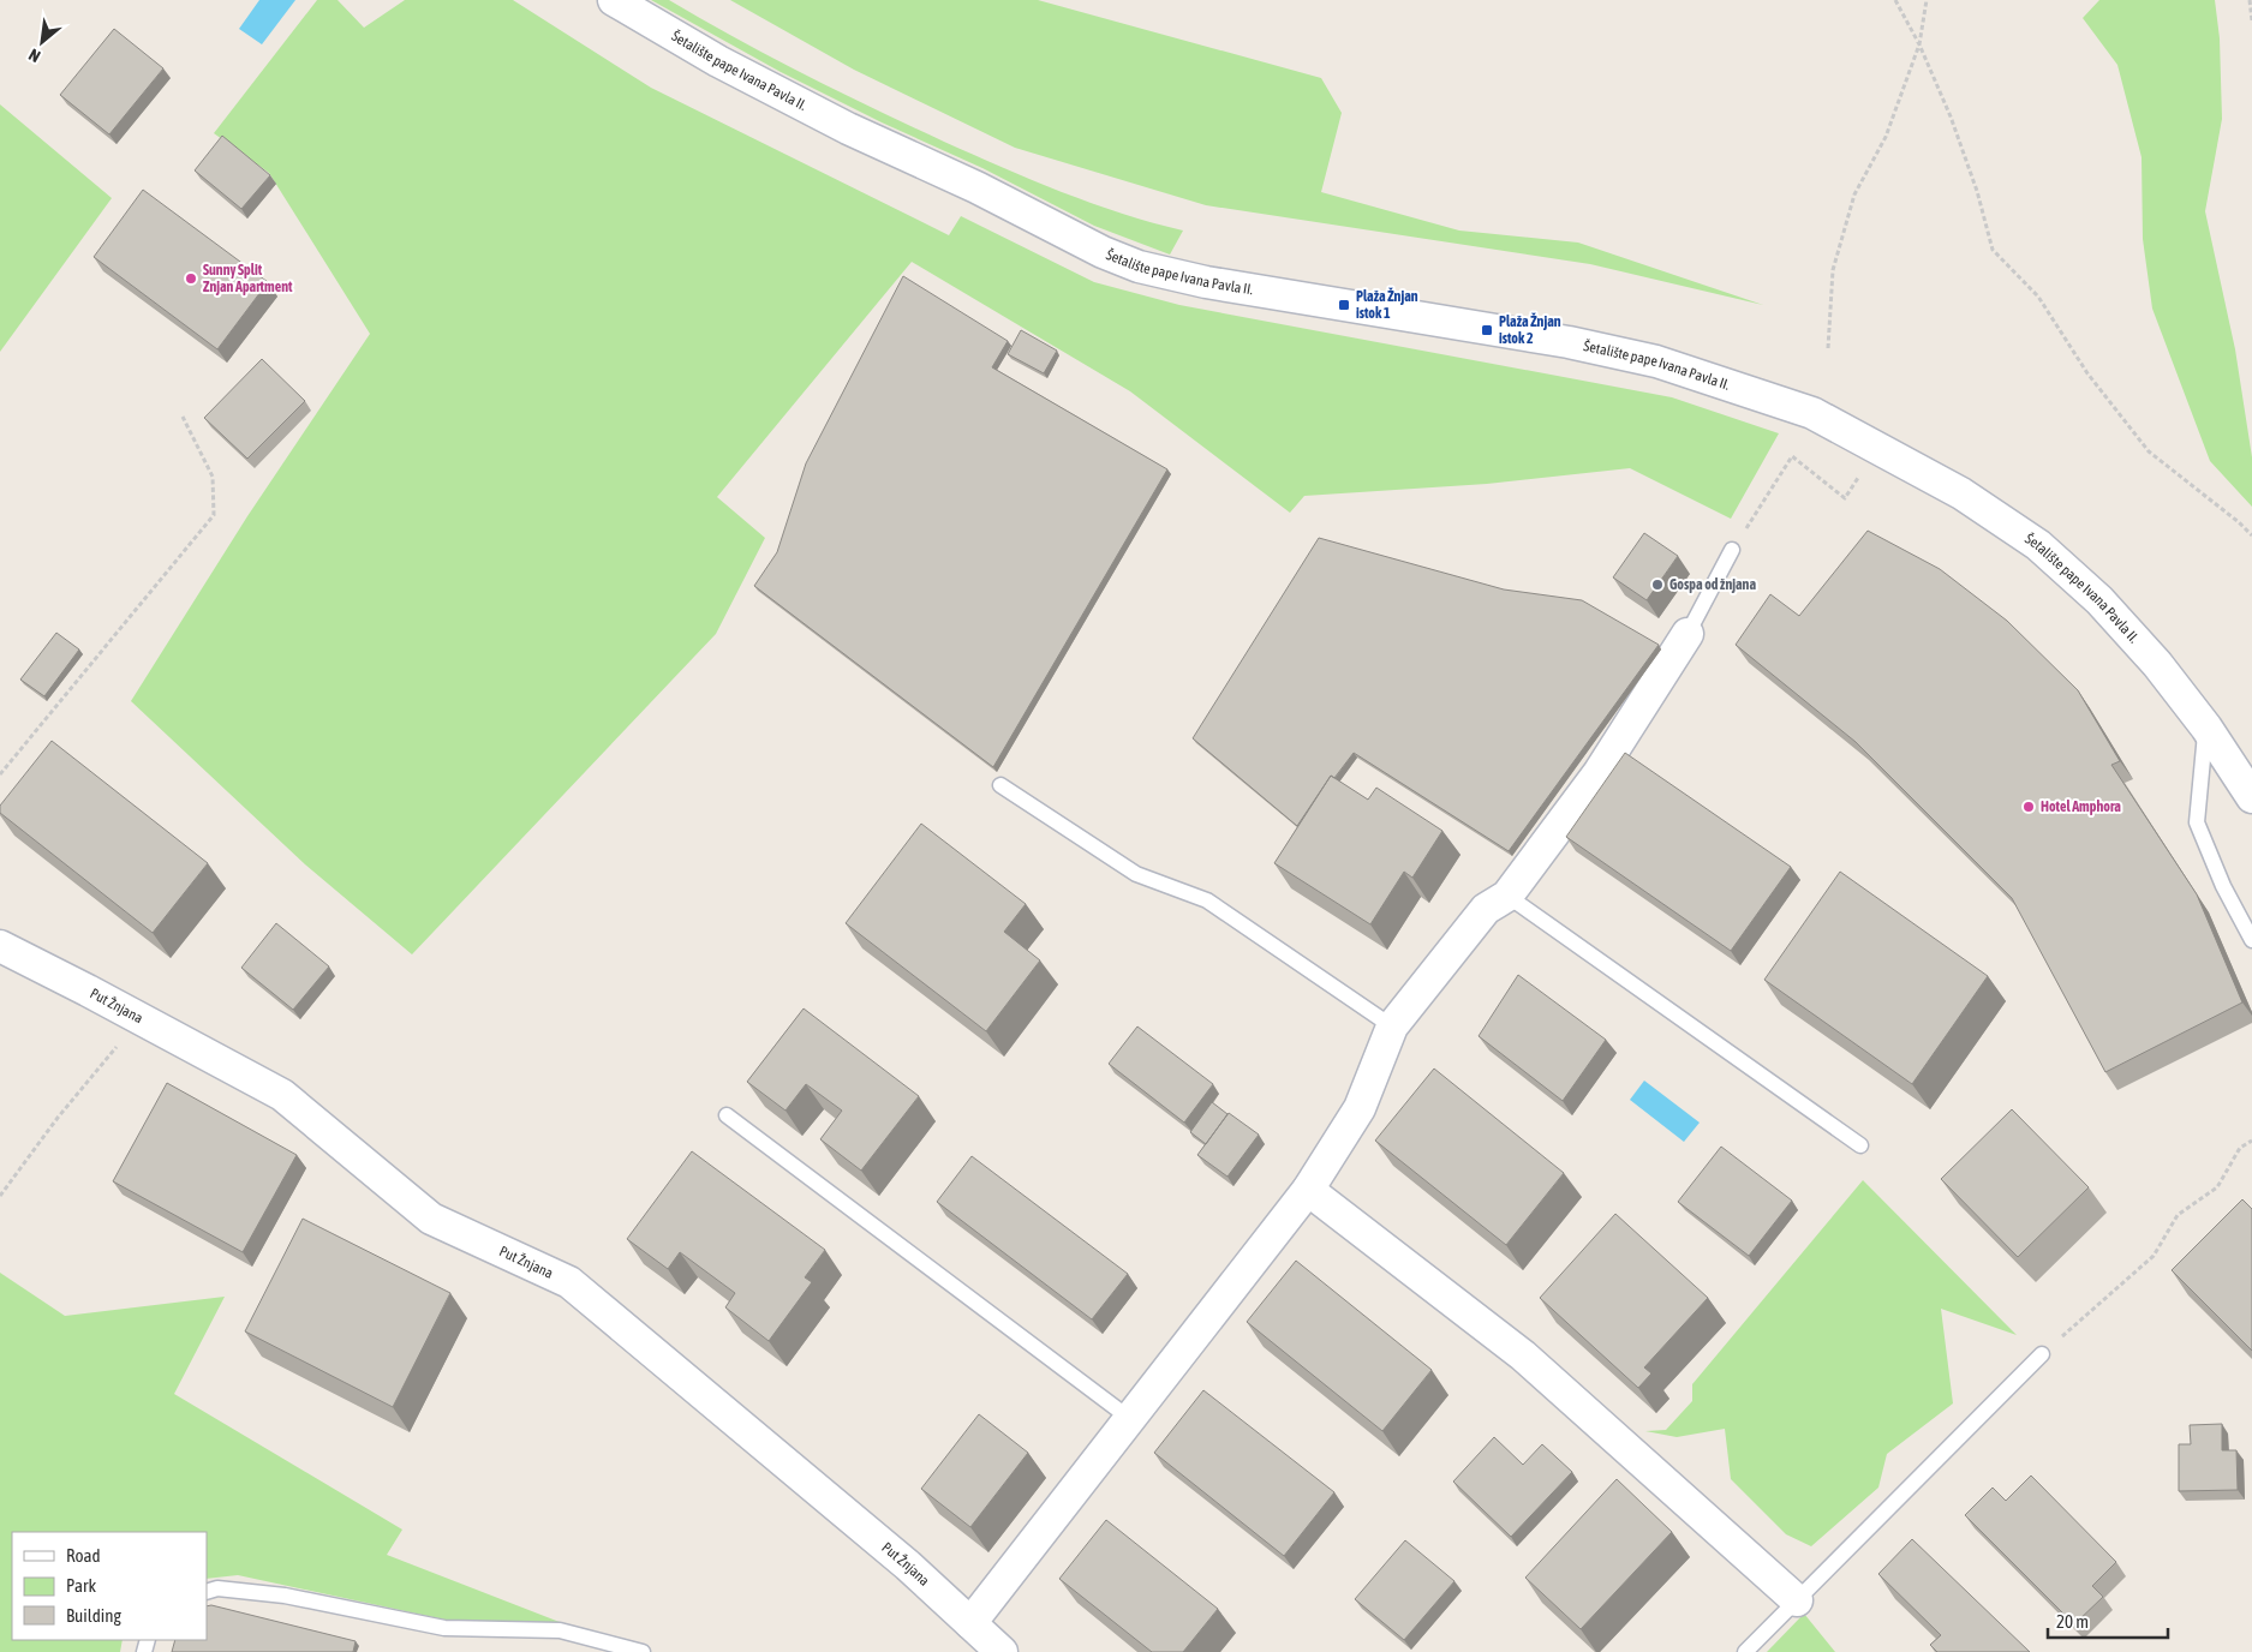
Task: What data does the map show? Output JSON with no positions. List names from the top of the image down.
{
  "streets": {
    "street": ["Šetalište pape Ivana Pavla II.", "Put Žnjana"]
  },
  "places": {
    "other": ["Sunny Split Znjan Apartment", "Gospa od žnjana", "Hotel Amphora"],
    "transit": ["Plaža Žnjan istok 1", "Plaža Žnjan istok 2"]
  },
  "legend": ["Road", "Park", "Building"],
  "scale_bar": "20 m",
  "north": "bottom left"
}
